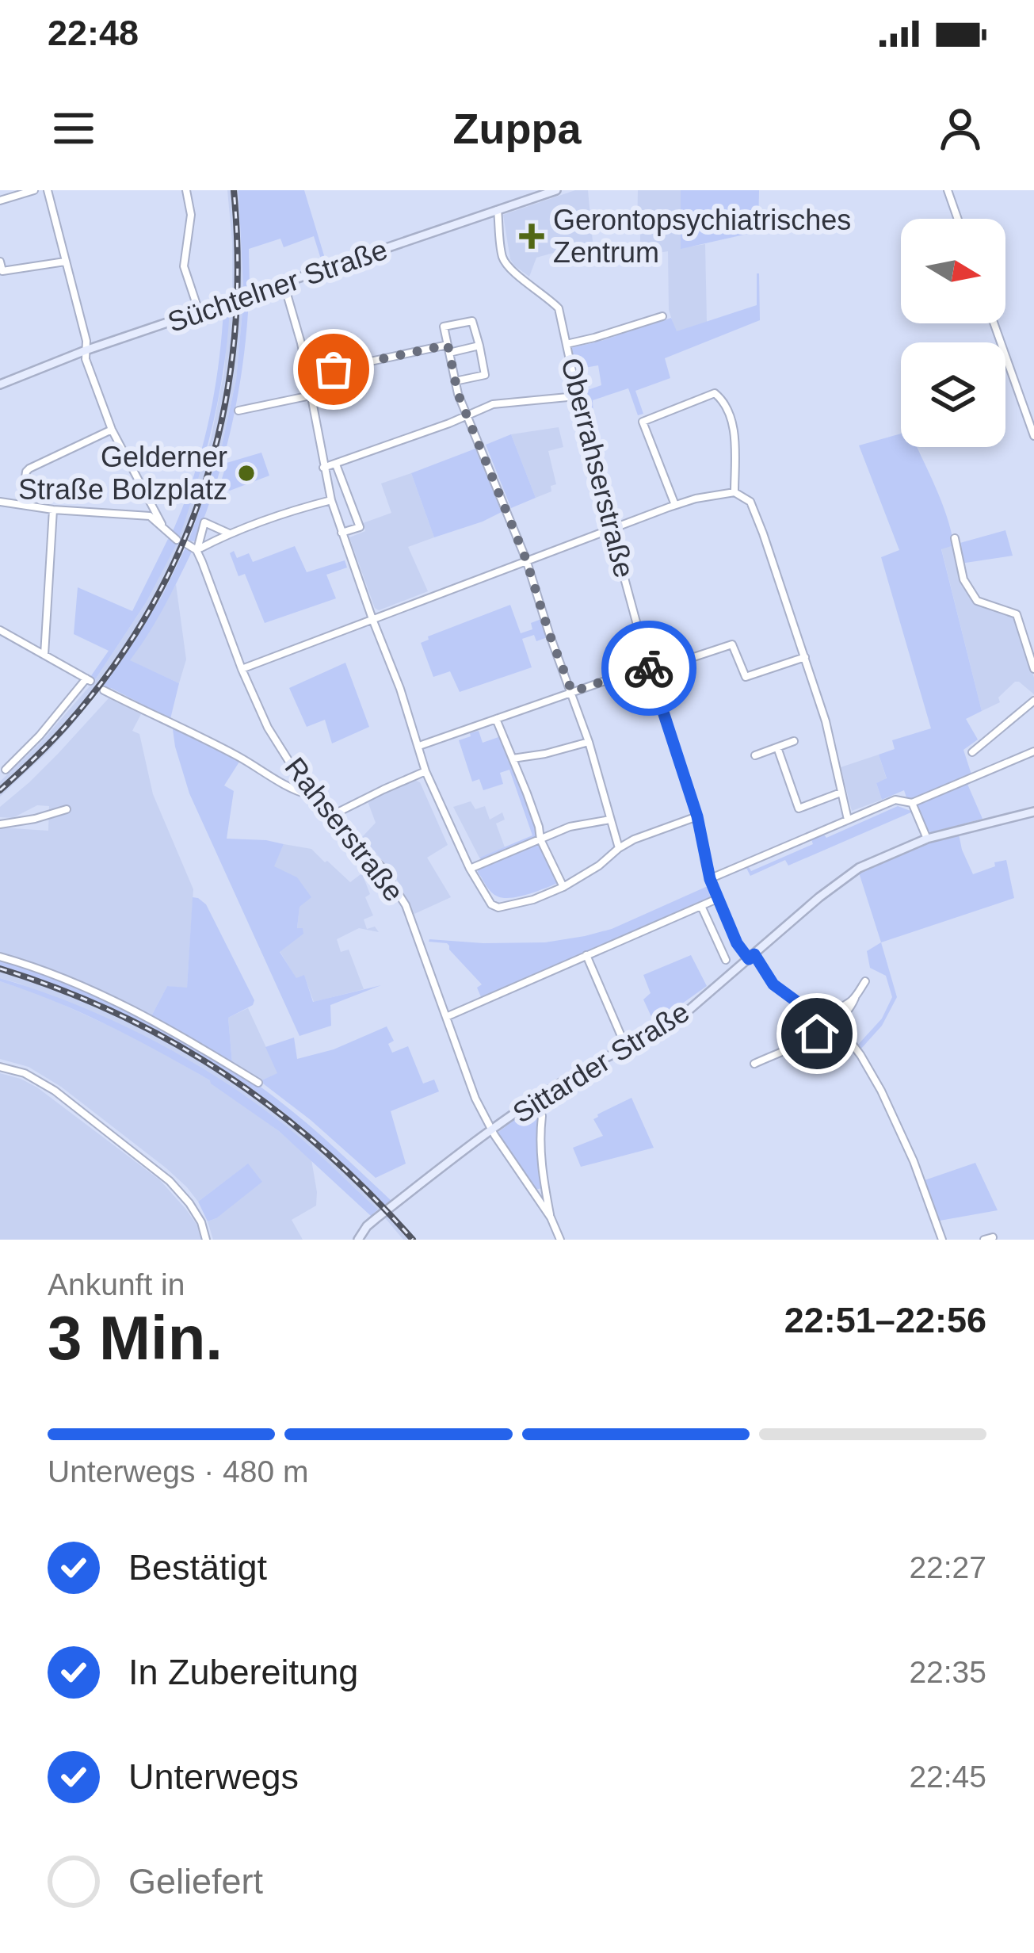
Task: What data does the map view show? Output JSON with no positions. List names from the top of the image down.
{
  "streets": {
    "street": [
      "Süchtelner Straße",
      "Oberrahserstraße",
      "Rahserstraße",
      "Sittarder Straße"
    ]
  },
  "crossings": [
    ["Süchtelner Straße", "Oberrahserstraße"],
    ["Oberrahserstraße", "Sittarder Straße"],
    ["Rahserstraße", "Sittarder Straße"]
  ],
  "places": {
    "health": ["Gerontopsychiatrisches Zentrum"],
    "other": ["Gelderner Straße Bolzplatz"]
  },
  "north": "right",
  "page": {
    "status": "22:48",
    "header": "Zuppa",
    "heading": ["3 Min.", "Ankunft in", "22:51–22:56"],
    "bar": "Unterwegs · 480 m",
    "list": [
      ["Bestätigt", "22:27"],
      ["In Zubereitung", "22:35"],
      ["Unterwegs", "22:45"],
      "Geliefert"
    ]
  }
}
